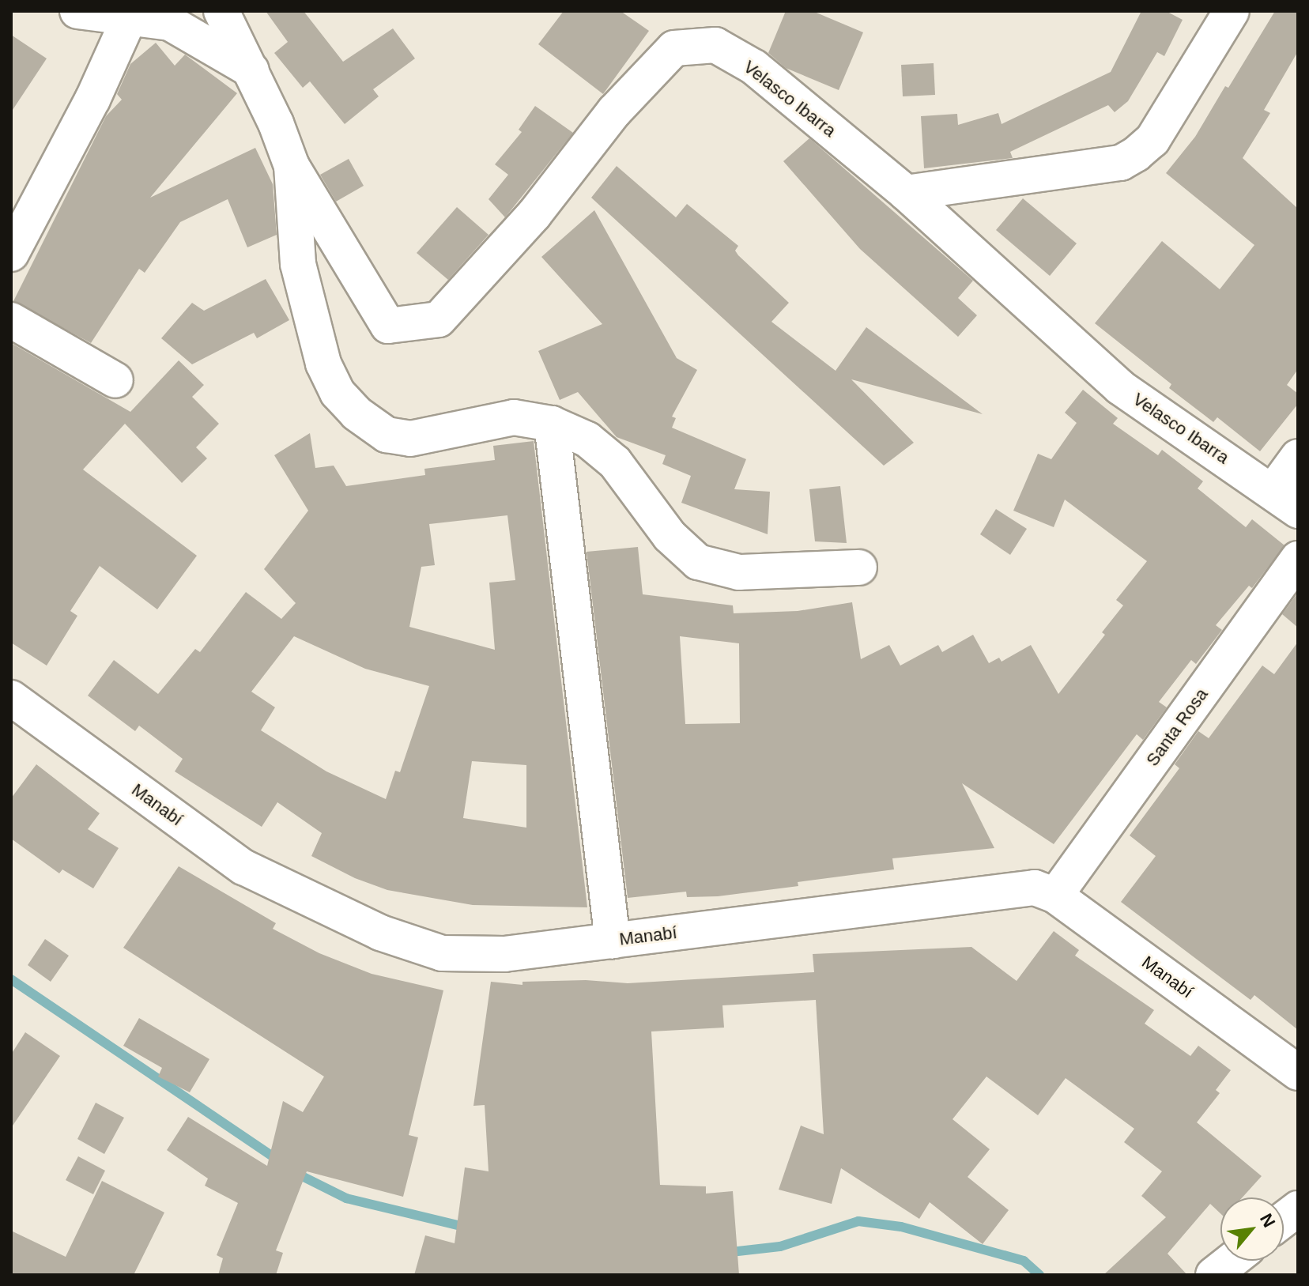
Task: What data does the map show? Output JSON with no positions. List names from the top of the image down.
{
  "streets": {
    "street": ["Velasco Ibarra", "Santa Rosa", "Manabí"]
  },
  "crossings": [
    ["Santa Rosa", "Manabí"]
  ],
  "north": "top right"
}
